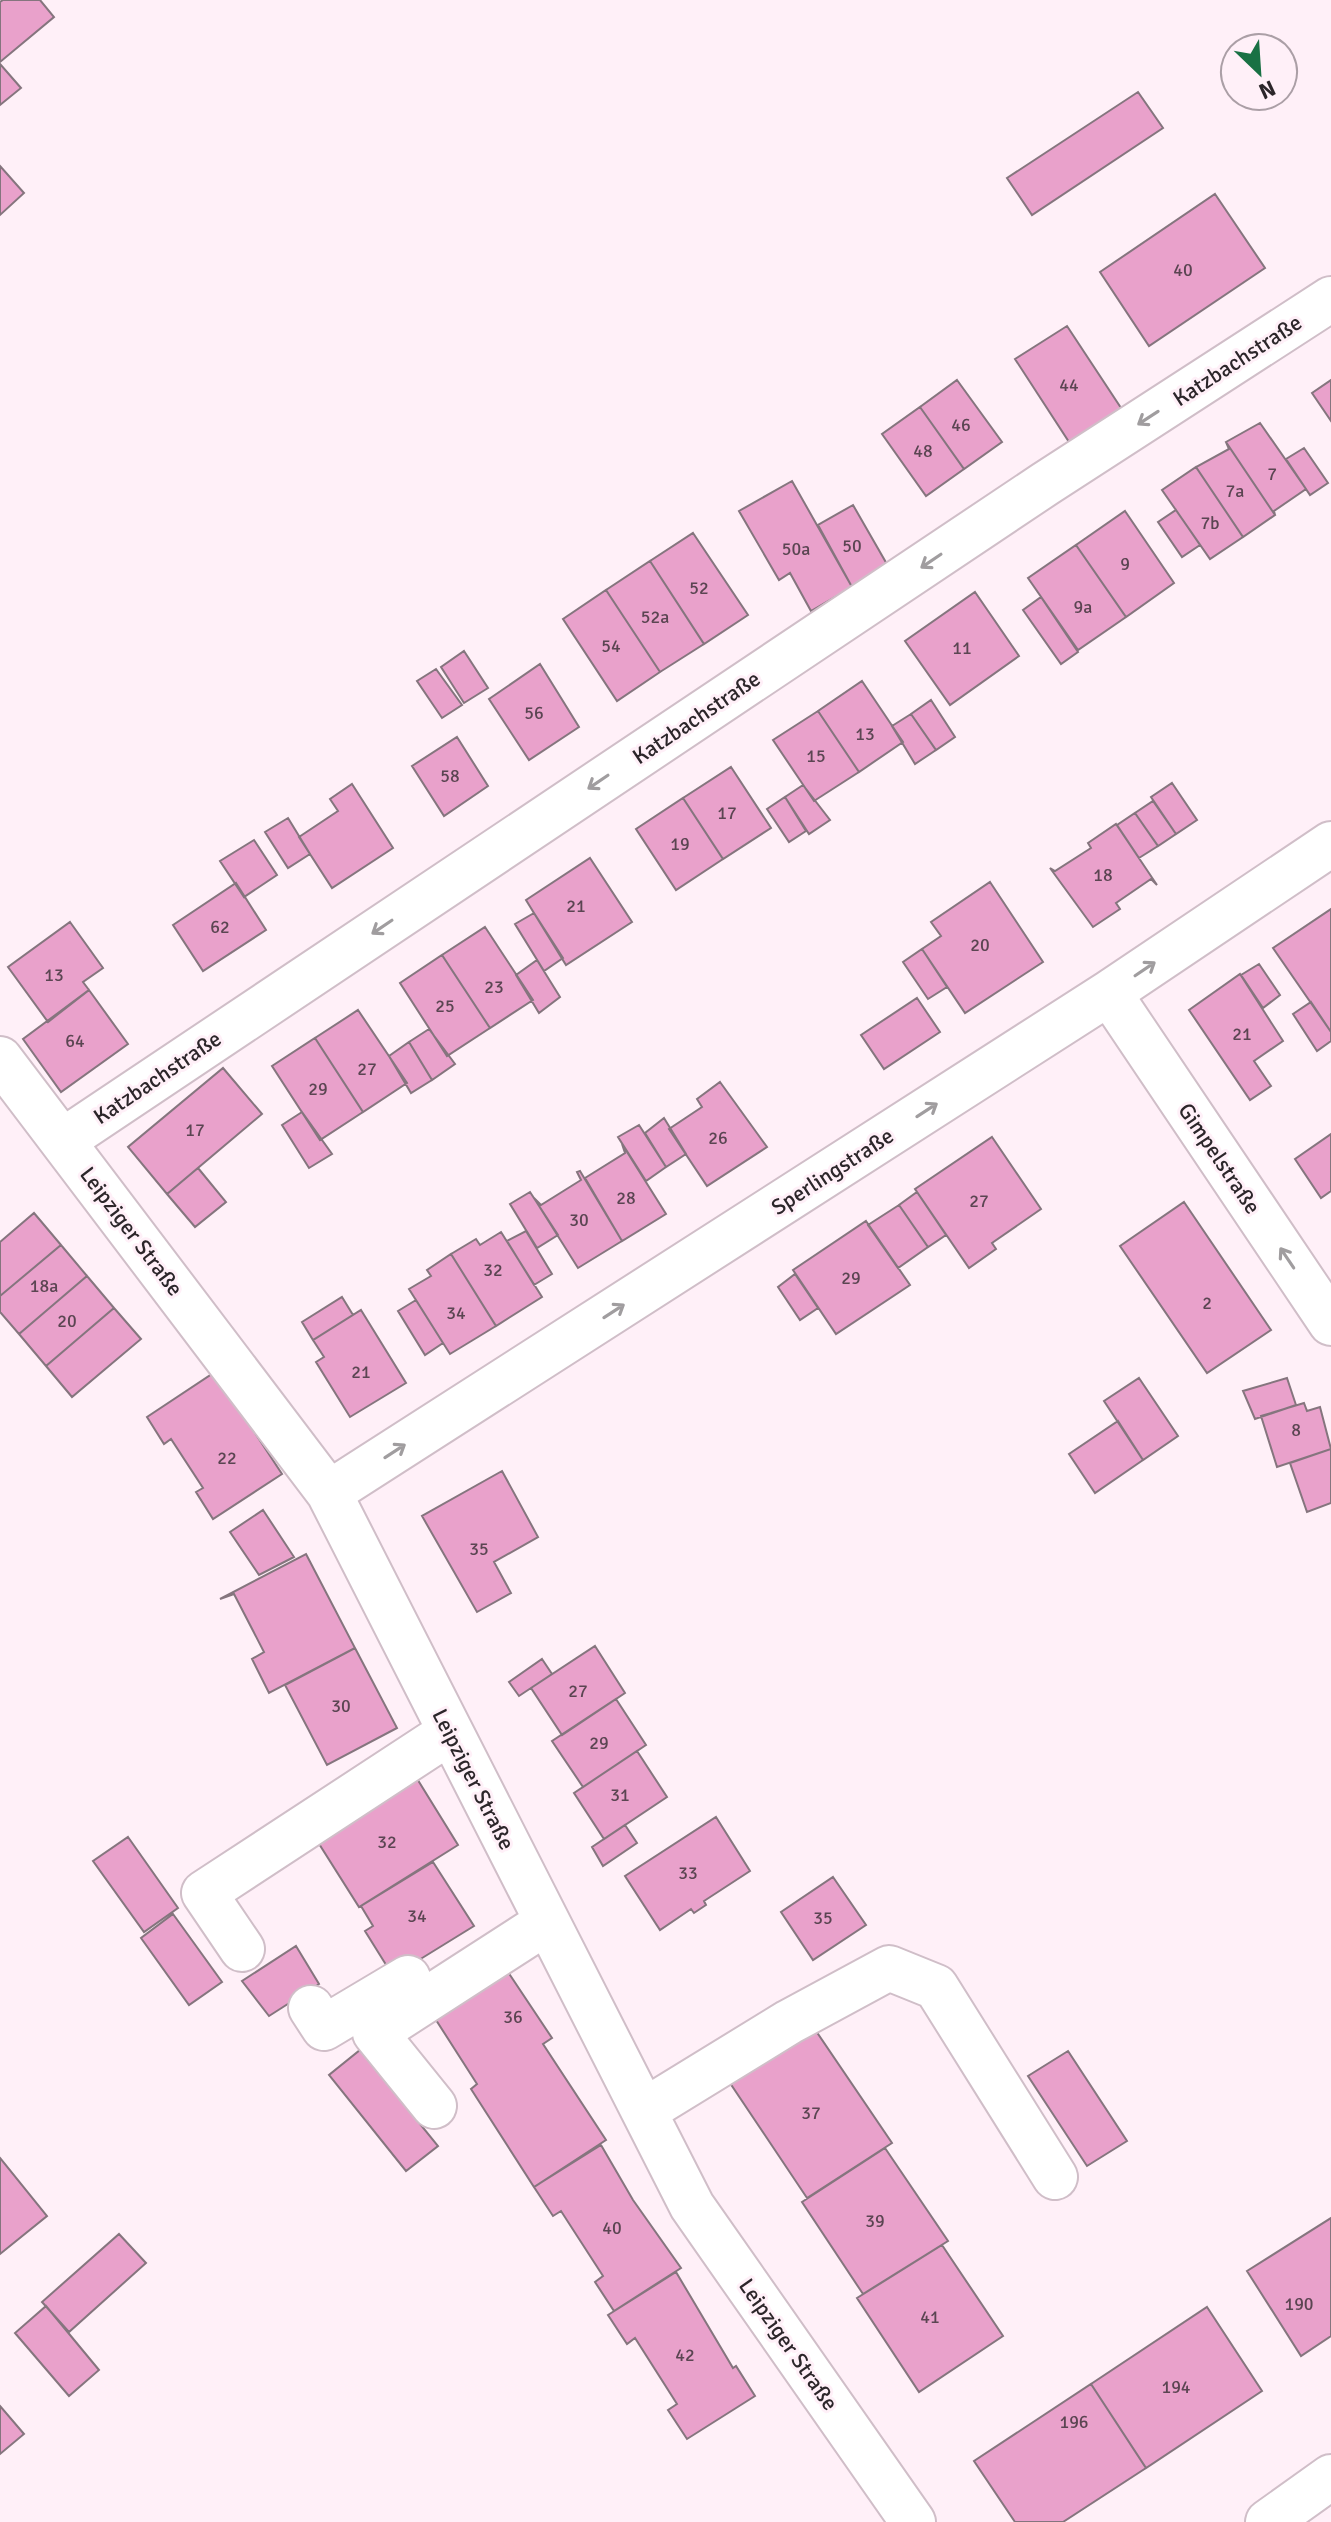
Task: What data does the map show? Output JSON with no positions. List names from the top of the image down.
{
  "streets": {
    "street": [
      "Katzbachstraße",
      "Gimpelstraße",
      "Sperlingstraße",
      "Leipziger Straße"
    ]
  },
  "crossings": [
    ["Katzbachstraße", "Leipziger Straße"],
    ["Gimpelstraße", "Sperlingstraße"],
    ["Sperlingstraße", "Leipziger Straße"]
  ],
  "one_way": ["Katzbachstraße", "Gimpelstraße", "Sperlingstraße"],
  "house_numbers": [
    "40",
    "44",
    "46",
    "48",
    "7",
    "7a",
    "7b",
    "50",
    "50a",
    "9",
    "52",
    "9a",
    "52a",
    "54",
    "11",
    "56",
    "13",
    "15",
    "58",
    "17",
    "19",
    "18",
    "21",
    "62",
    "20",
    "13",
    "23",
    "25",
    "21",
    "64",
    "27",
    "29",
    "17",
    "26",
    "28",
    "27",
    "30",
    "32",
    "29",
    "18a",
    "2",
    "34",
    "20",
    "21",
    "8",
    "22",
    "35",
    "27",
    "30",
    "29",
    "31",
    "32",
    "33",
    "34",
    "35",
    "36",
    "37",
    "39",
    "40",
    "190",
    "41",
    "42",
    "194",
    "196"
  ],
  "north": "bottom right"
}
